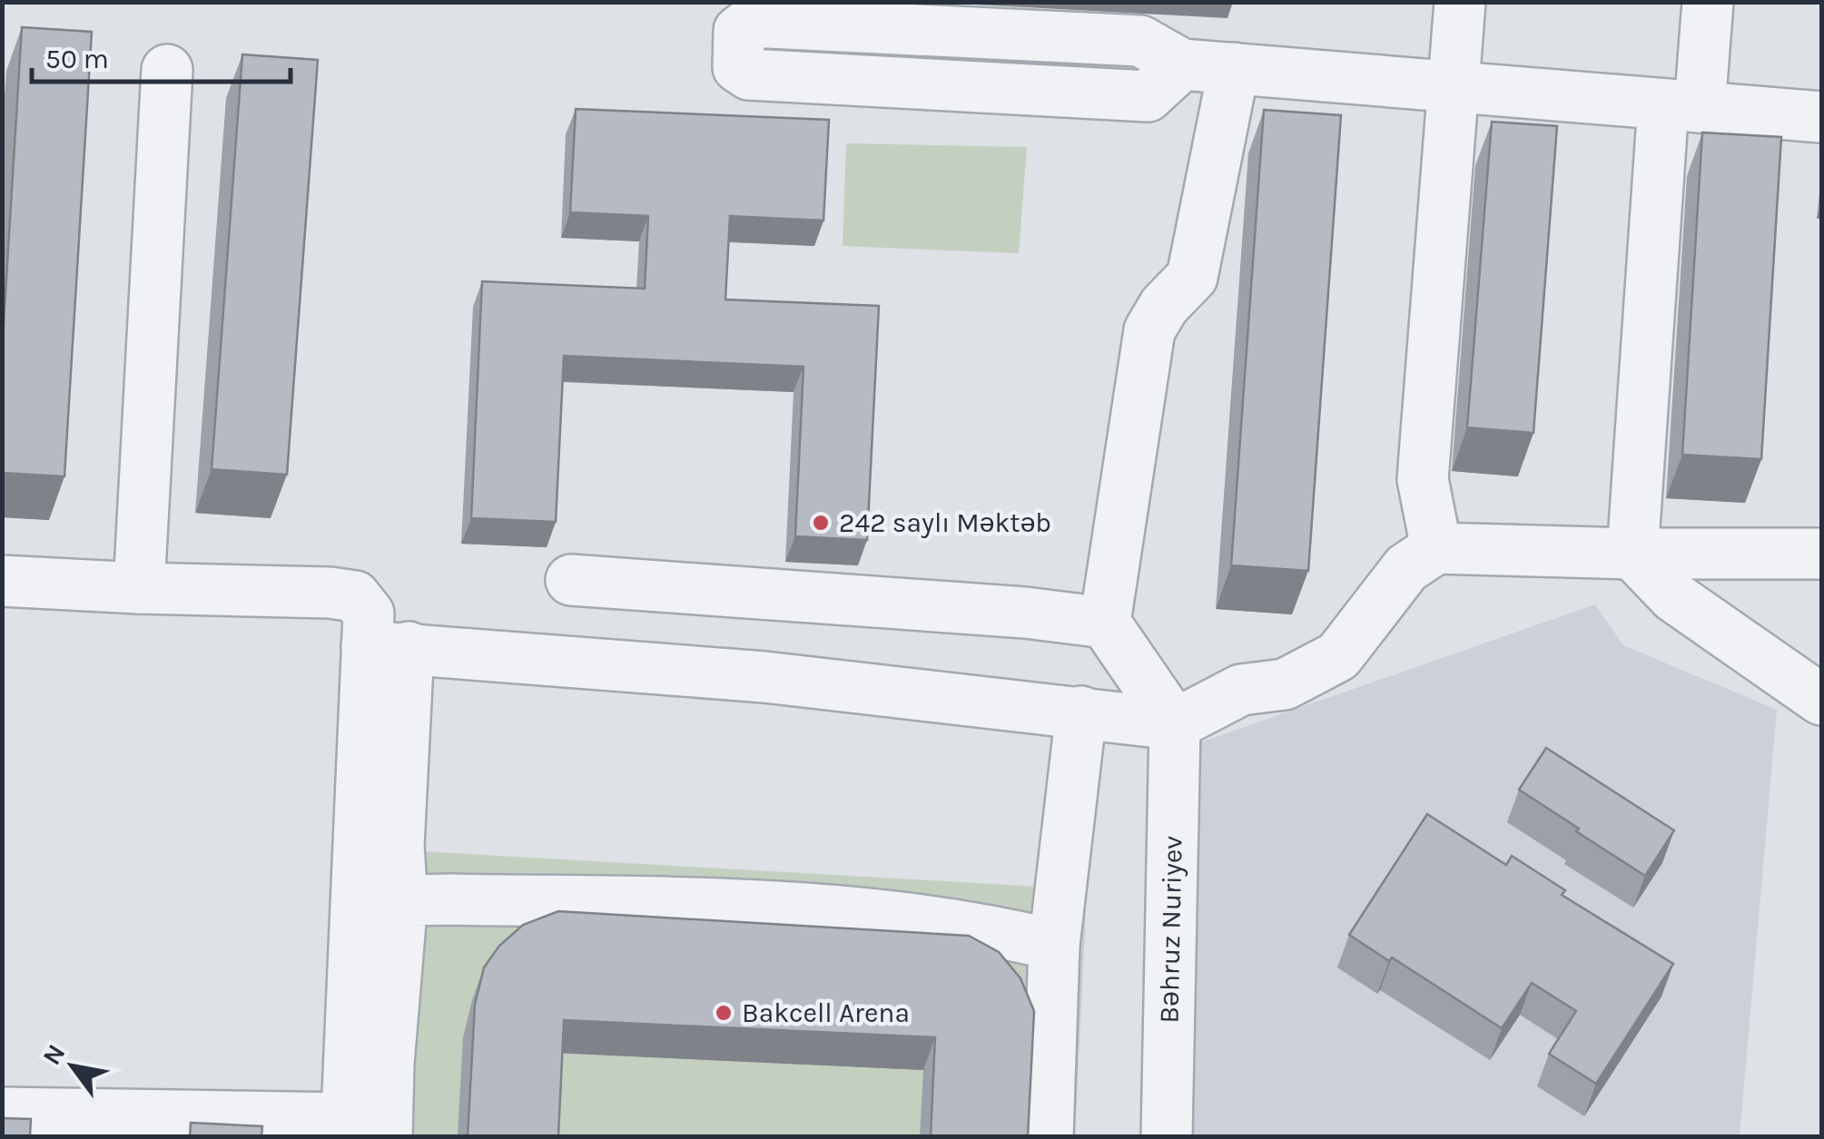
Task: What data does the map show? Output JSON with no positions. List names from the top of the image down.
{
  "streets": {
    "street": ["Bəhruz Nuriyev"]
  },
  "places": ["242 saylı Məktəb", "Bakcell Arena"],
  "scale_bar": "50 m",
  "north": "top left"
}
